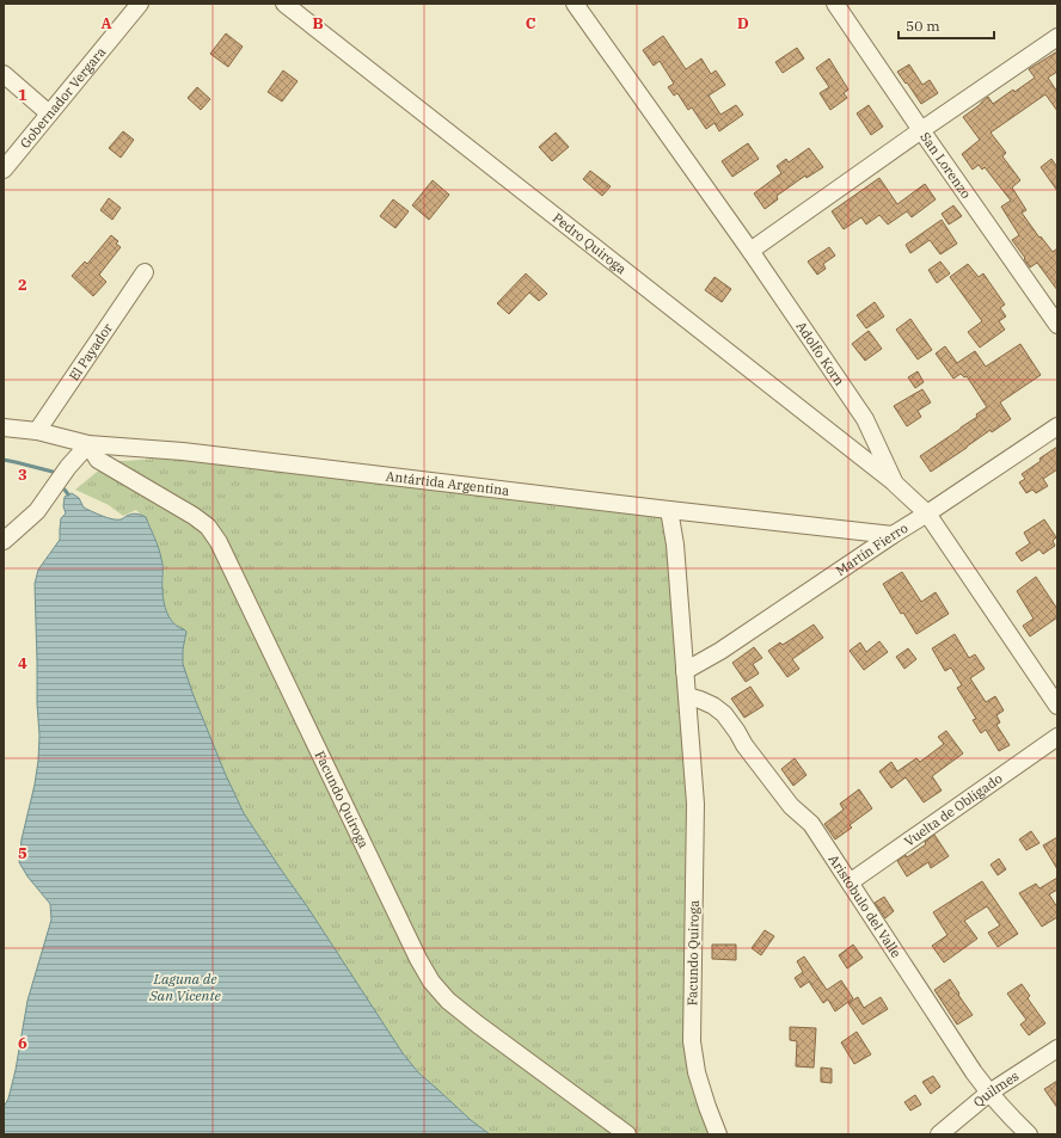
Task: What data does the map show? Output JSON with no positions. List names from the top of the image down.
{
  "streets": {
    "street": [
      "Gobernador Vergara",
      "San Lorenzo",
      "Pedro Quiroga",
      "El Payador",
      "Adolfo Korn",
      "Antártida Argentina",
      "Martín Fierro",
      "Facundo Quiroga",
      "Vuelta de Obligado",
      "Aristobulo del Valle",
      "Quilmes"
    ]
  },
  "crossings": [
    ["Pedro Quiroga", "Adolfo Korn"],
    ["El Payador", "Antártida Argentina"],
    ["Adolfo Korn", "Martín Fierro"],
    ["Antártida Argentina", "Martín Fierro"],
    ["Antártida Argentina", "Facundo Quiroga"],
    ["Martín Fierro", "Facundo Quiroga"],
    ["Facundo Quiroga", "Aristobulo del Valle"],
    ["Vuelta de Obligado", "Aristobulo del Valle"],
    ["Aristobulo del Valle", "Quilmes"]
  ],
  "water": ["Laguna de San Vicente"],
  "scale_bar": "50 m",
  "grid": {
    "columns": [
      "A",
      "B",
      "C",
      "D"
    ],
    "rows": [
      "1",
      "2",
      "3",
      "4",
      "5",
      "6"
    ]
  }
}
